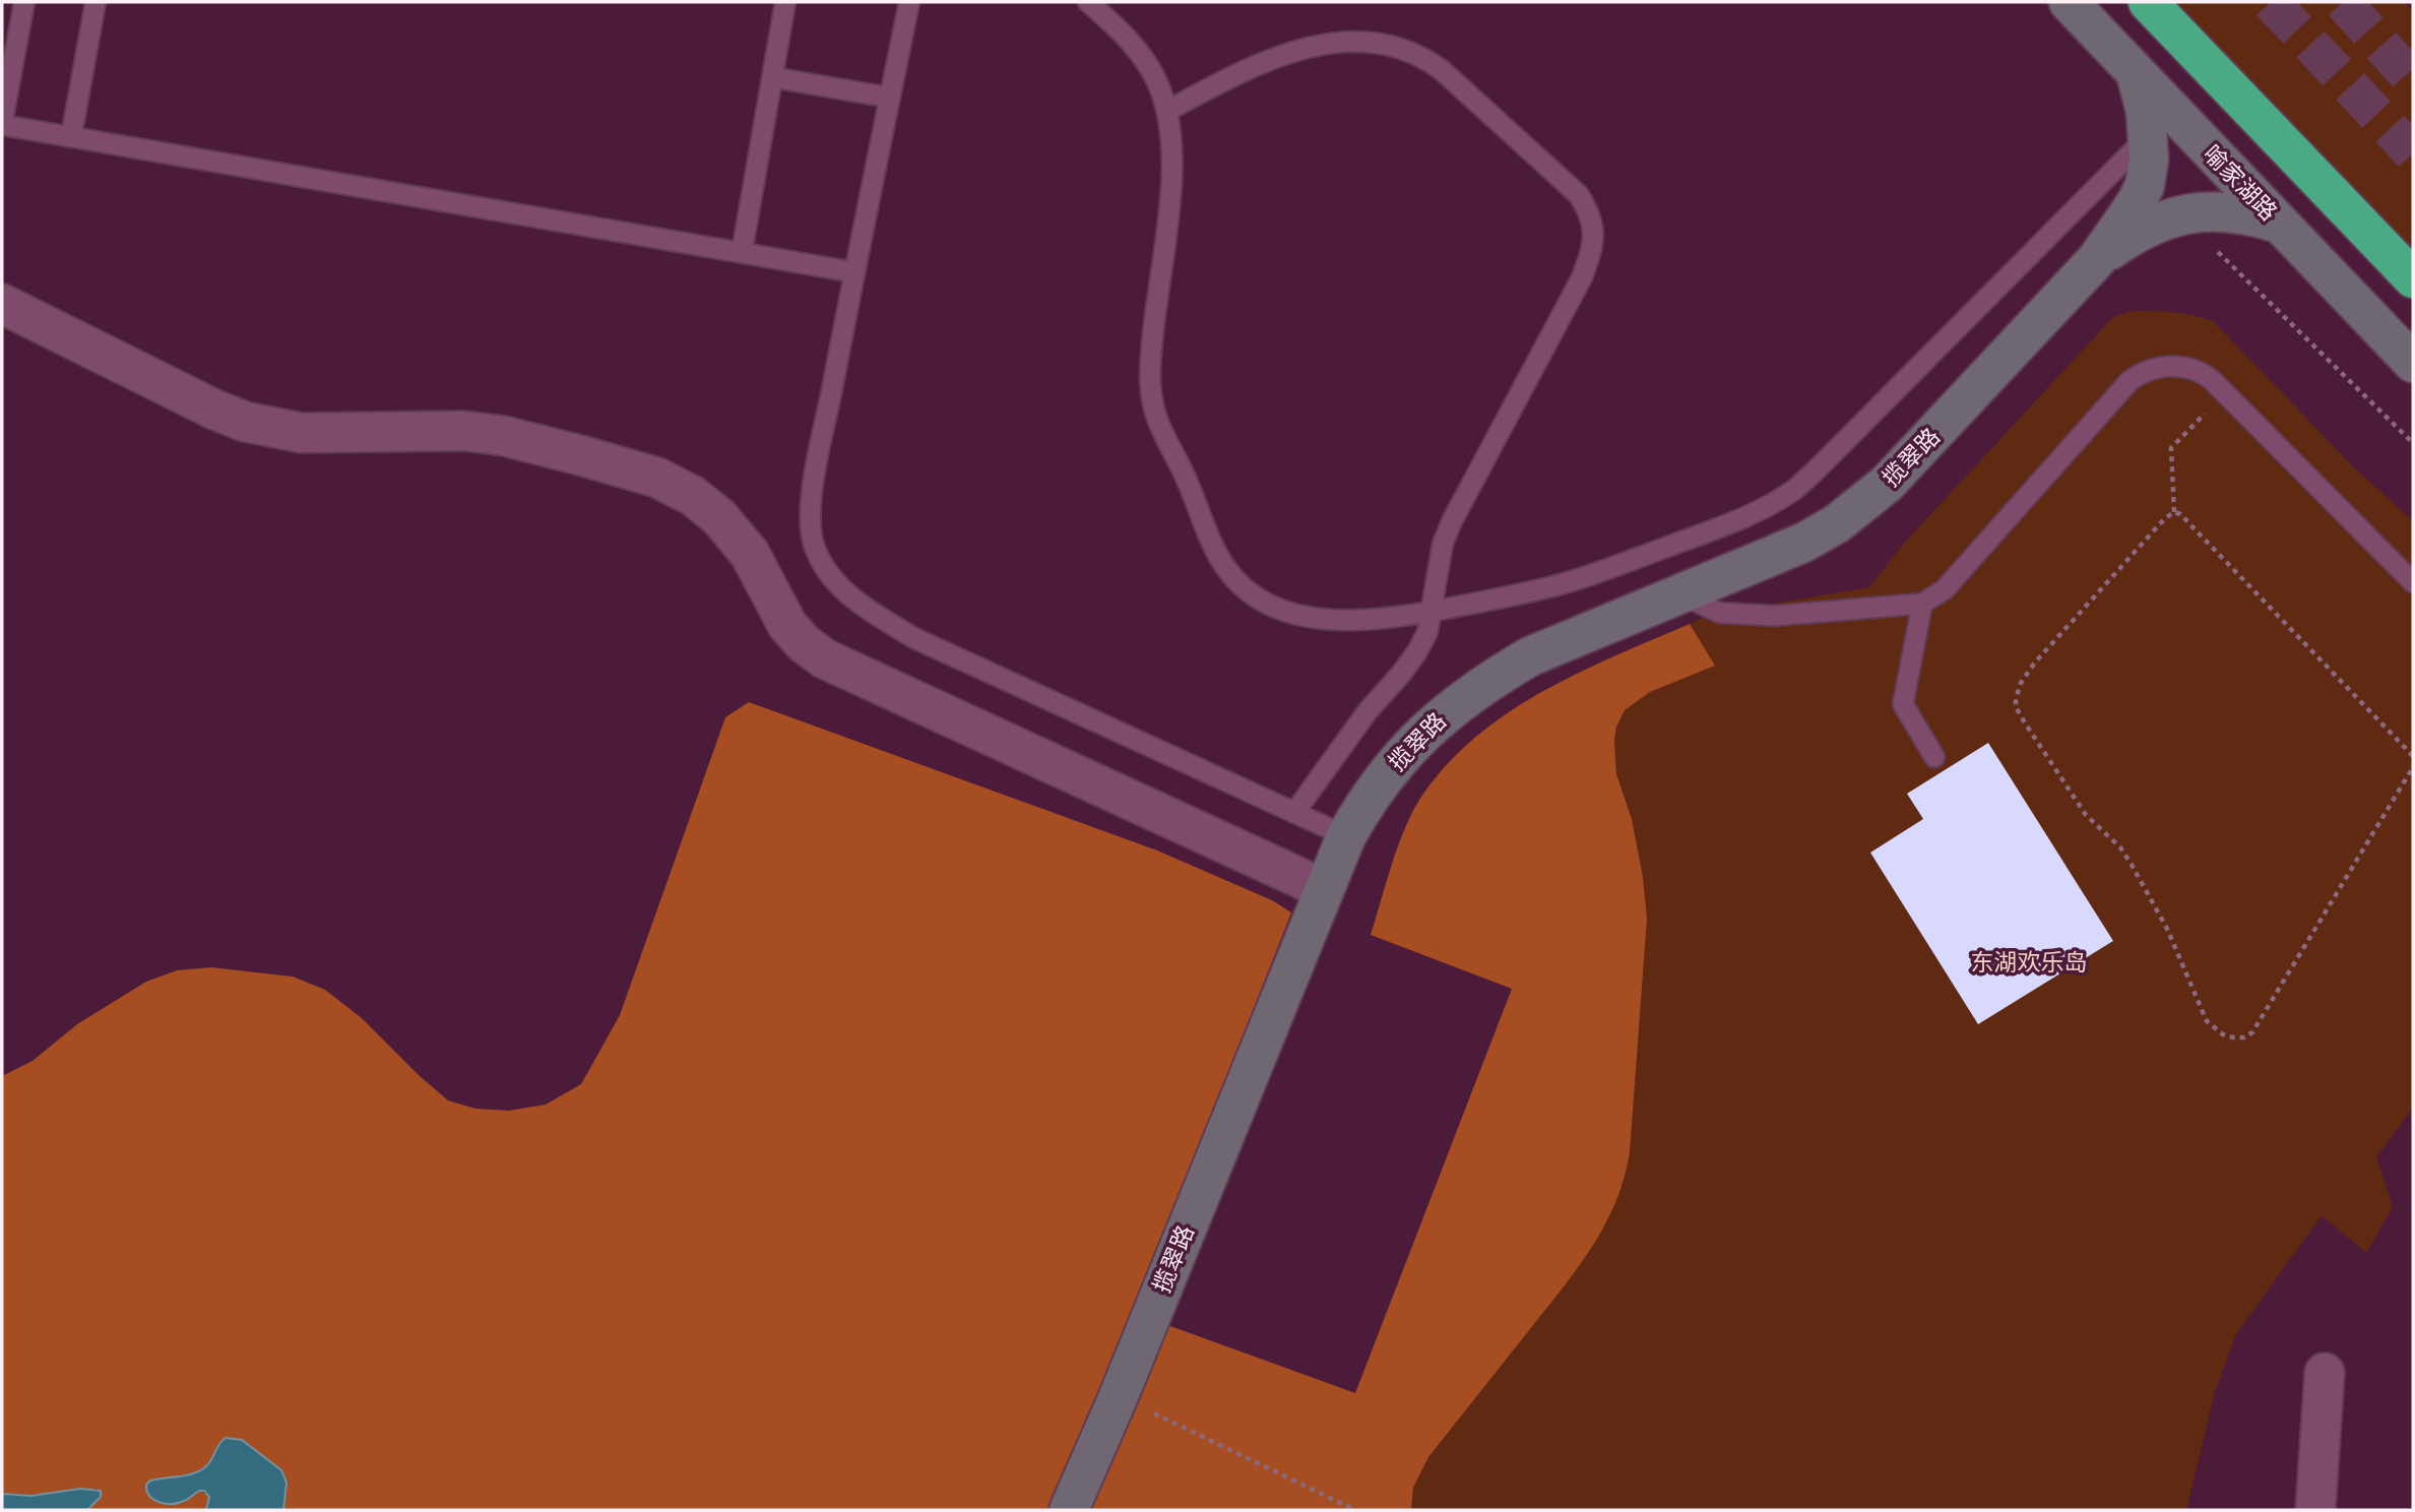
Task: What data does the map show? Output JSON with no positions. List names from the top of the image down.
{
  "streets": {
    "street": ["喻家湖路", "揽翠路"]
  },
  "crossings": [
    ["喻家湖路", "揽翠路"]
  ],
  "parks": ["东湖欢乐岛"]
}
